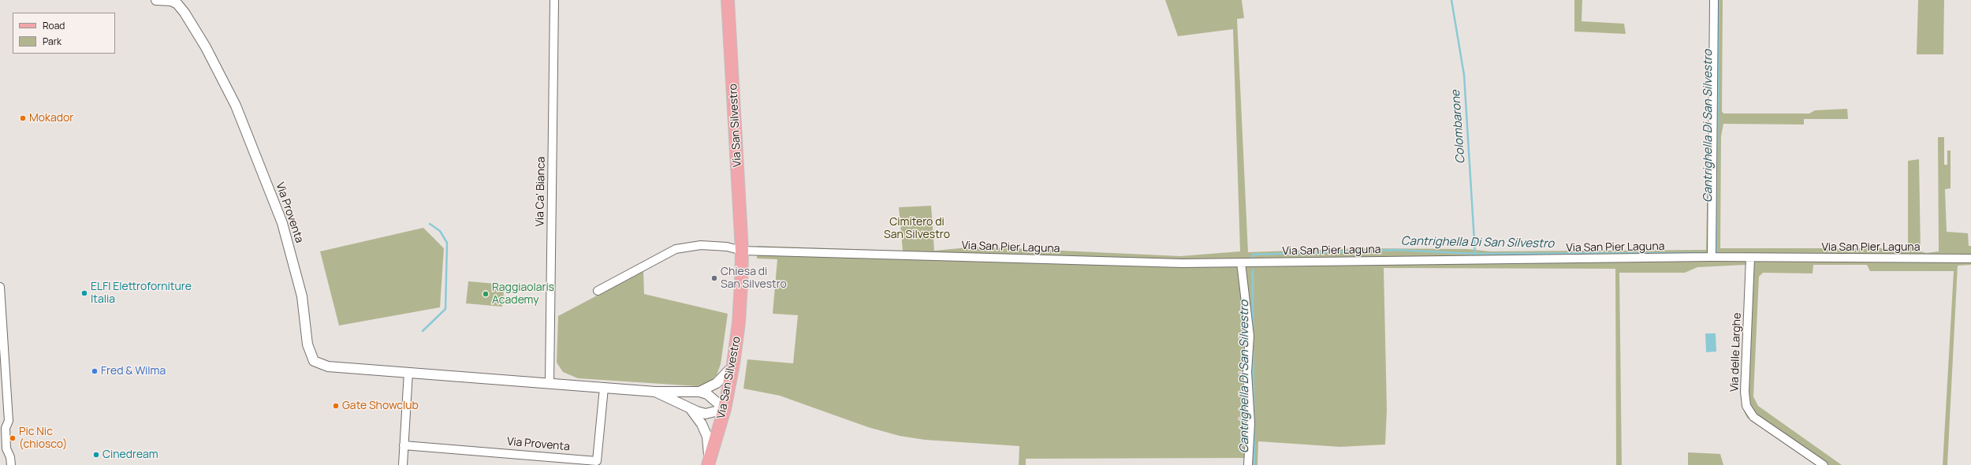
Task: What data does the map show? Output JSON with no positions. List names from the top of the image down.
{
  "streets": {
    "main road": ["Via San Silvestro"],
    "street": [
      "Via Ca' Bianca",
      "Via Proventa",
      "Via San Pier Laguna",
      "Via delle Larghe"
    ]
  },
  "crossings": [
    ["Via San Silvestro", "Via Proventa"],
    ["Via San Silvestro", "Via San Pier Laguna"],
    ["Via Ca' Bianca", "Via Proventa"],
    ["Via San Pier Laguna", "Via delle Larghe"]
  ],
  "water": ["Cantrighella Di San Silvestro", "Colombarone"],
  "parks": ["Cimitero di San Silvestro"],
  "places": [
    "Mokador",
    "Chiesa di San Silvestro",
    "ELFI Elettroforniture Italia",
    "Raggiaolaris Academy",
    "Fred & Wilma",
    "Gate Showclub",
    "Pic Nic (chiosco)",
    "Cinedream"
  ],
  "legend": ["Road", "Park"]
}
